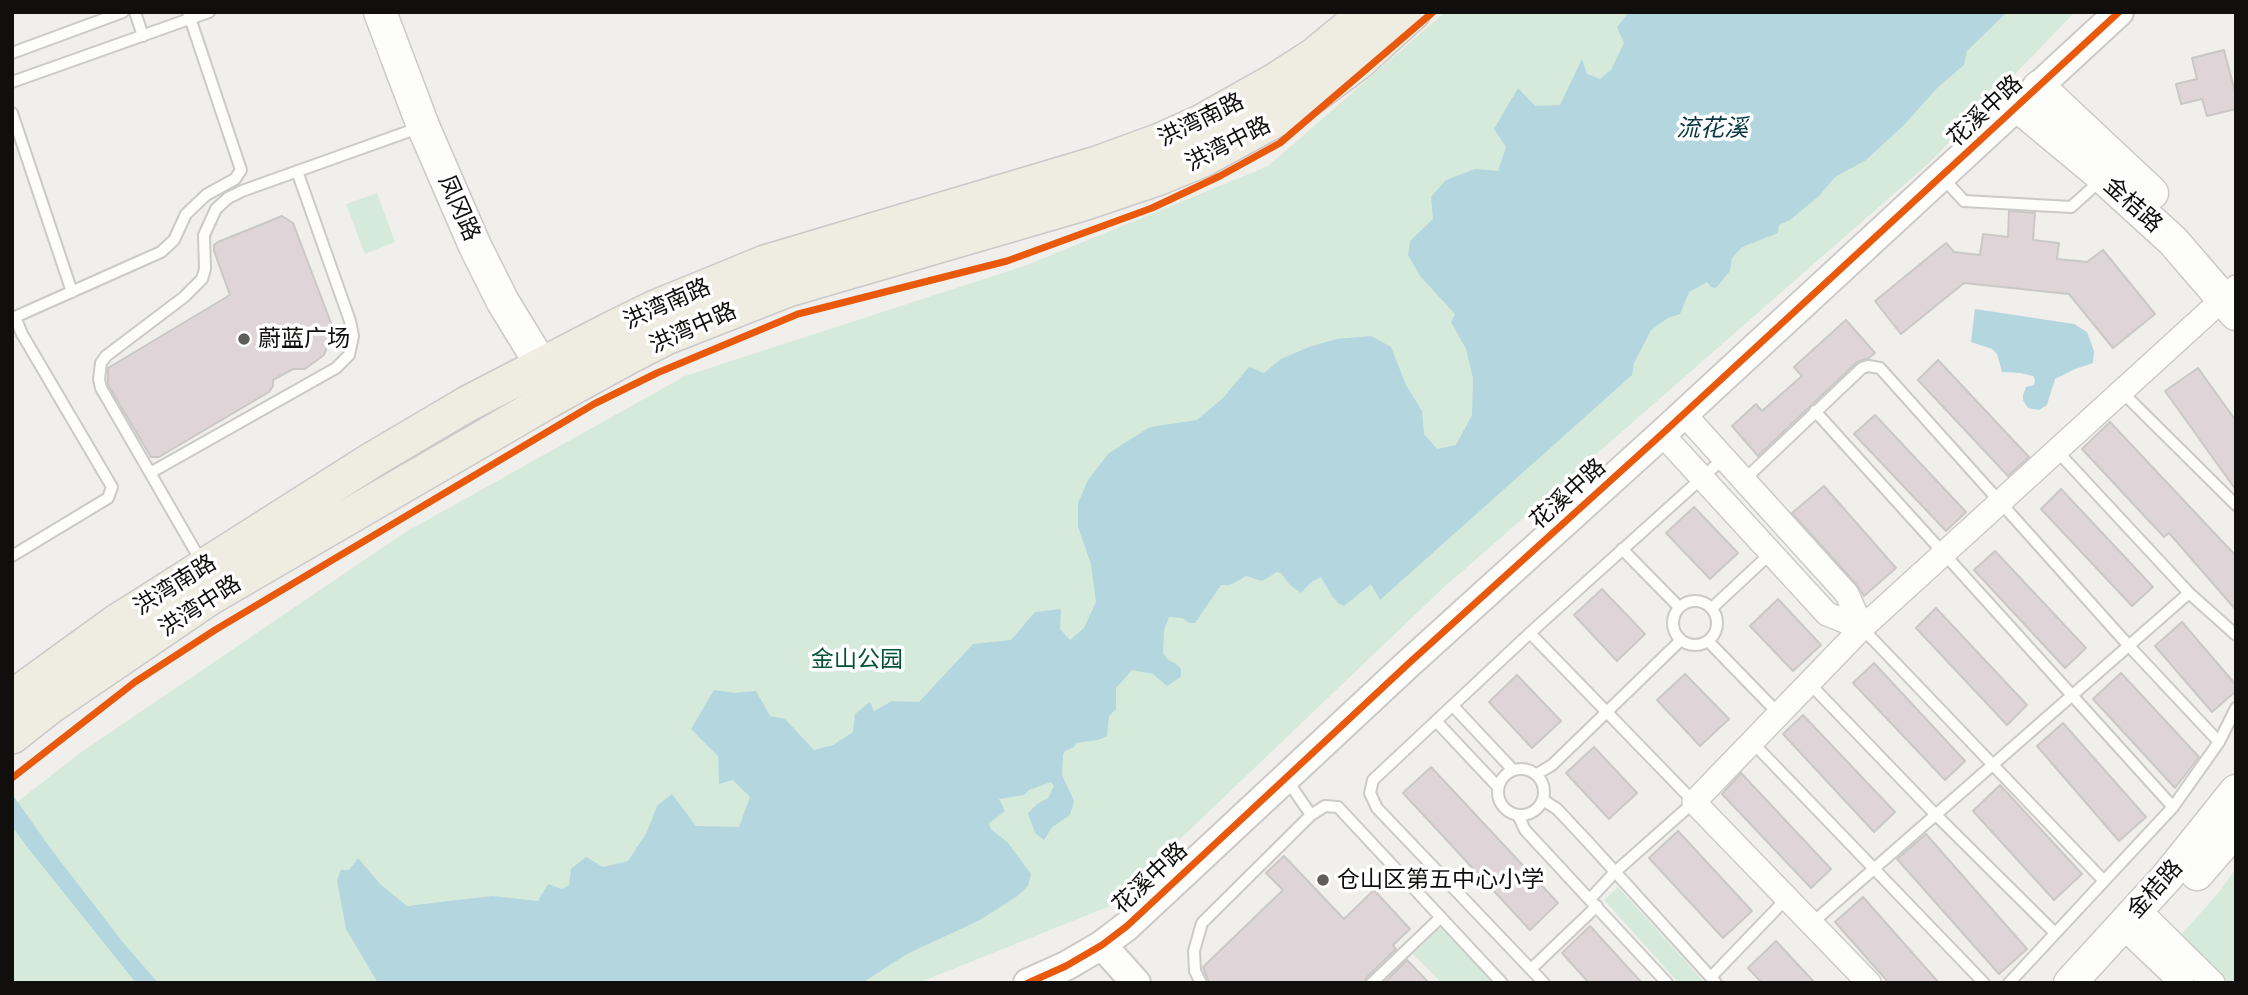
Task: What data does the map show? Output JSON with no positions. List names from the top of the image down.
{
  "streets": {
    "main road": [
      "洪湾南路",
      "洪湾中路",
      "金桔路",
      "凤冈路"
    ],
    "street": ["花溪中路"]
  },
  "crossings": [
    ["花溪中路", "金桔路"],
    ["洪湾南路", "洪湾中路"],
    ["洪湾南路", "凤冈路"],
    ["洪湾中路", "凤冈路"]
  ],
  "water": ["流花溪"],
  "parks": ["金山公园"],
  "places": ["蔚蓝广场", "仓山区第五中心小学"]
}
